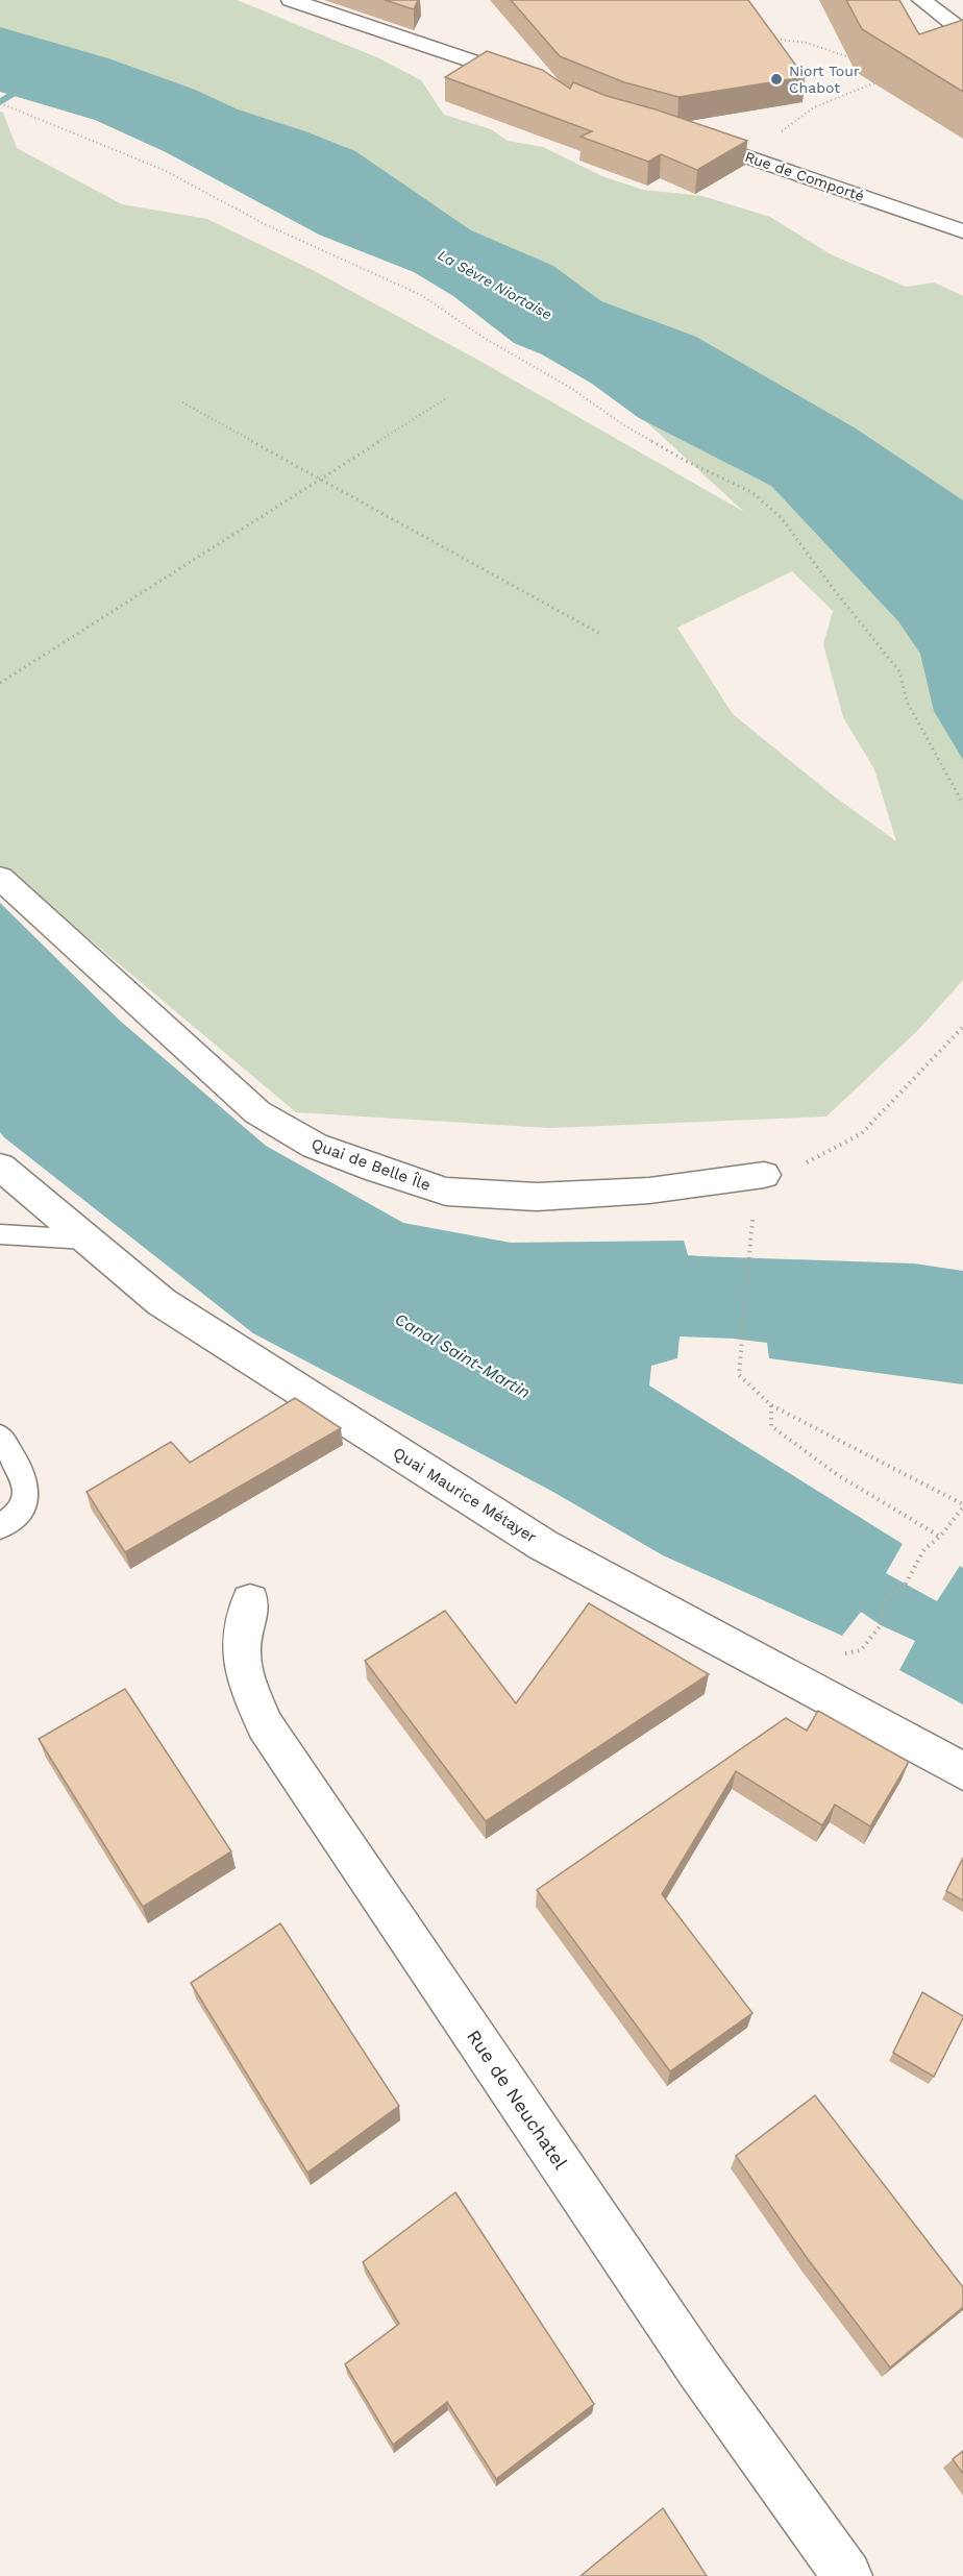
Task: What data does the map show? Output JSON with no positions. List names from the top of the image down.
{
  "streets": {
    "street": [
      "Rue de Comporté",
      "Quai de Belle Île",
      "Quai Maurice Métayer",
      "Rue de Neuchatel"
    ]
  },
  "water": ["La Sèvre Niortaise", "Canal Saint-Martin"],
  "places": ["Niort Tour Chabot"]
}
